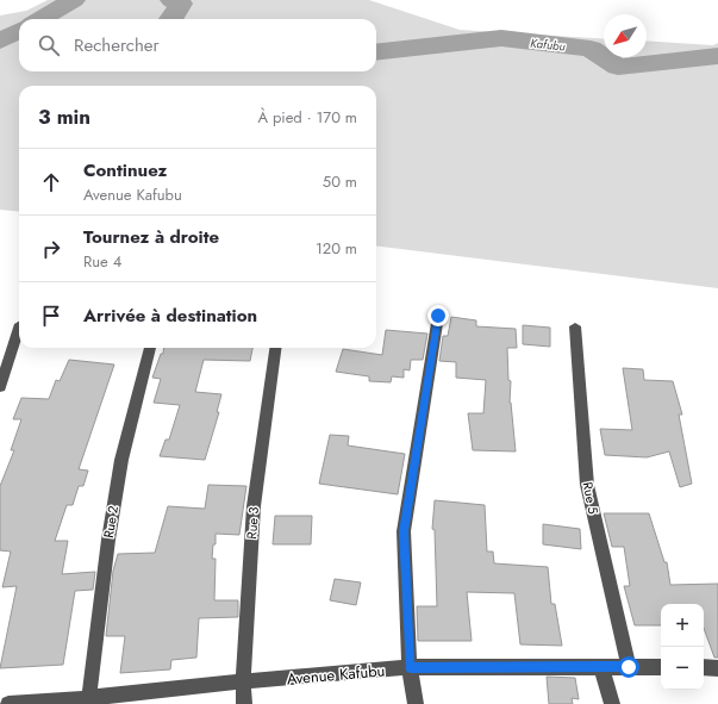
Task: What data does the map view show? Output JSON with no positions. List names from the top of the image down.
{
  "streets": {
    "street": [
      "Rue 5",
      "Rue 2",
      "Rue 3",
      "Avenue Kafubu"
    ]
  },
  "crossings": [
    ["Rue 5", "Avenue Kafubu"],
    ["Rue 2", "Avenue Kafubu"],
    ["Rue 3", "Avenue Kafubu"]
  ],
  "water": ["Kafubu"],
  "north": "bottom left",
  "page": {
    "search": "Rechercher",
    "heading": ["3 min", "À pied · 170 m"],
    "list": [
      ["Continuez", "Avenue Kafubu", "50 m"],
      ["Tournez à droite", "Rue 4", "120 m"],
      "Arrivée à destination"
    ],
    "map_buttons": ["+", "−"]
  }
}
